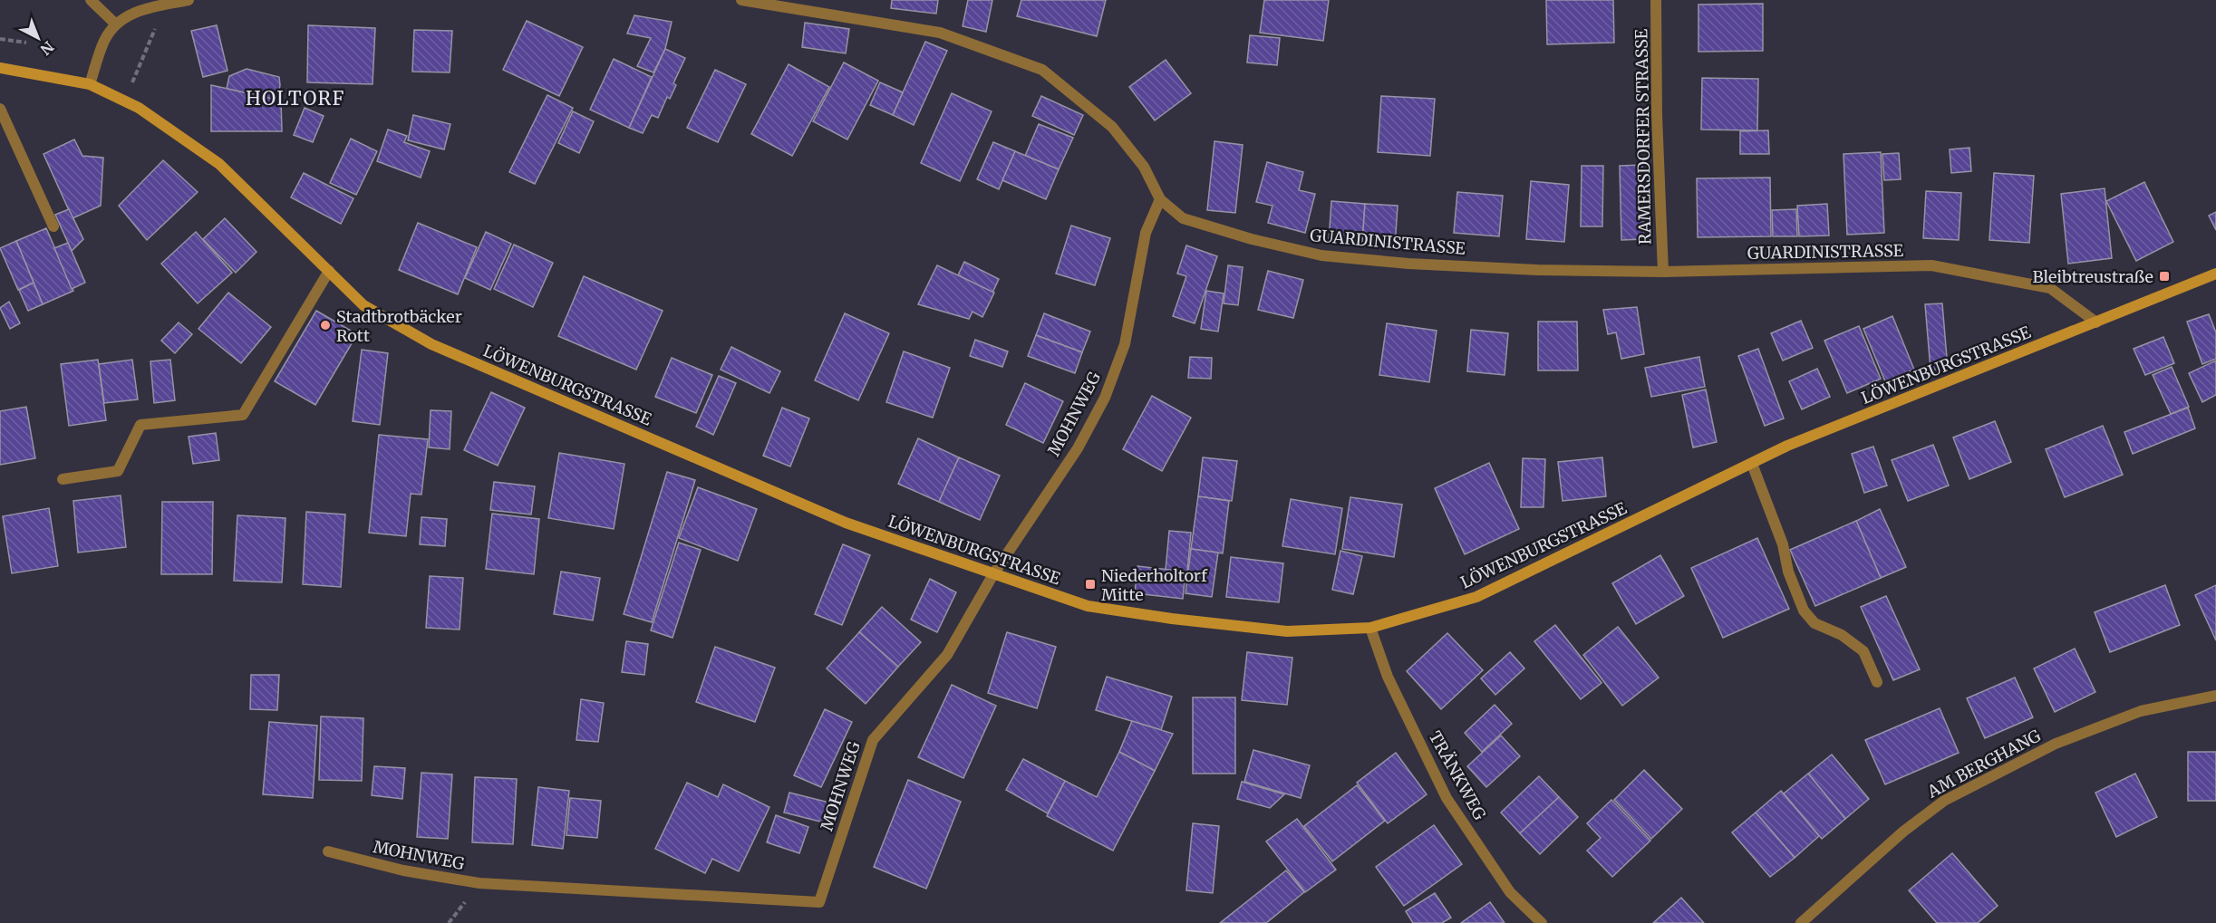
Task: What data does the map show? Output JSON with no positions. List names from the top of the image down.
{
  "streets": {
    "street": [
      "RAMERSDORFER STRASSE",
      "GUARDINISTRASSE",
      "LÖWENBURGSTRASSE",
      "MOHNWEG",
      "AM BERGHANG",
      "TRÄNKWEG"
    ]
  },
  "crossings": [
    ["RAMERSDORFER STRASSE", "GUARDINISTRASSE"],
    ["GUARDINISTRASSE", "LÖWENBURGSTRASSE"],
    ["GUARDINISTRASSE", "MOHNWEG"],
    ["LÖWENBURGSTRASSE", "MOHNWEG"],
    ["LÖWENBURGSTRASSE", "TRÄNKWEG"]
  ],
  "districts": ["HOLTORF"],
  "places": {
    "transit": ["Bleibtreustraße", "Niederholtorf Mitte"],
    "other": ["Stadtbrotbäcker Rott"]
  },
  "north": "bottom right"
}
